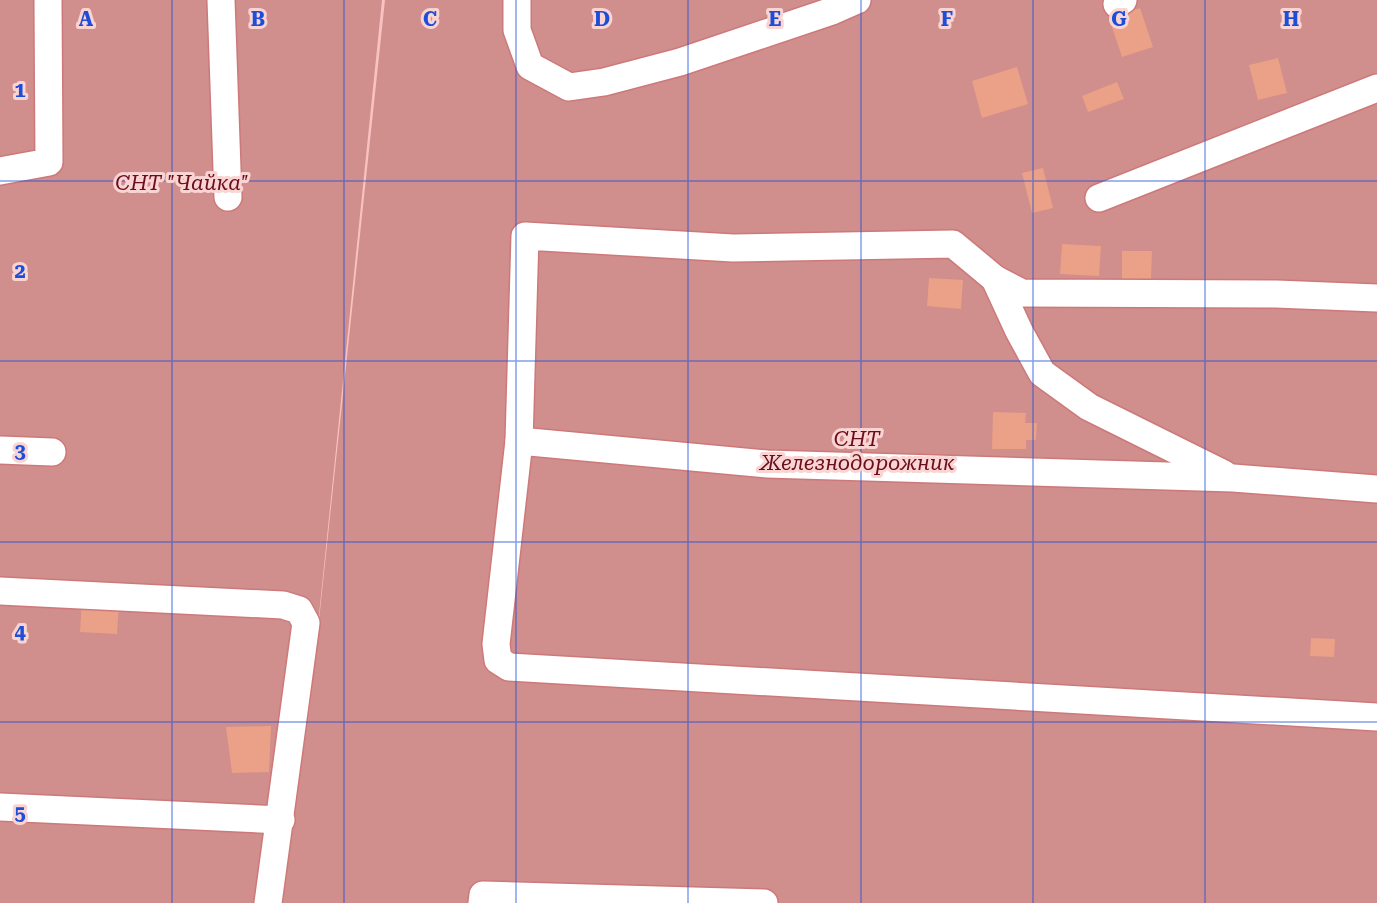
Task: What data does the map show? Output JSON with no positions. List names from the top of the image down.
{
  "parks": ["СНТ \"Чайка\"", "СНТ Железнодорожник"],
  "grid": {
    "columns": [
      "A",
      "B",
      "C",
      "D",
      "E",
      "F",
      "G",
      "H"
    ],
    "rows": [
      "1",
      "2",
      "3",
      "4",
      "5"
    ]
  }
}
